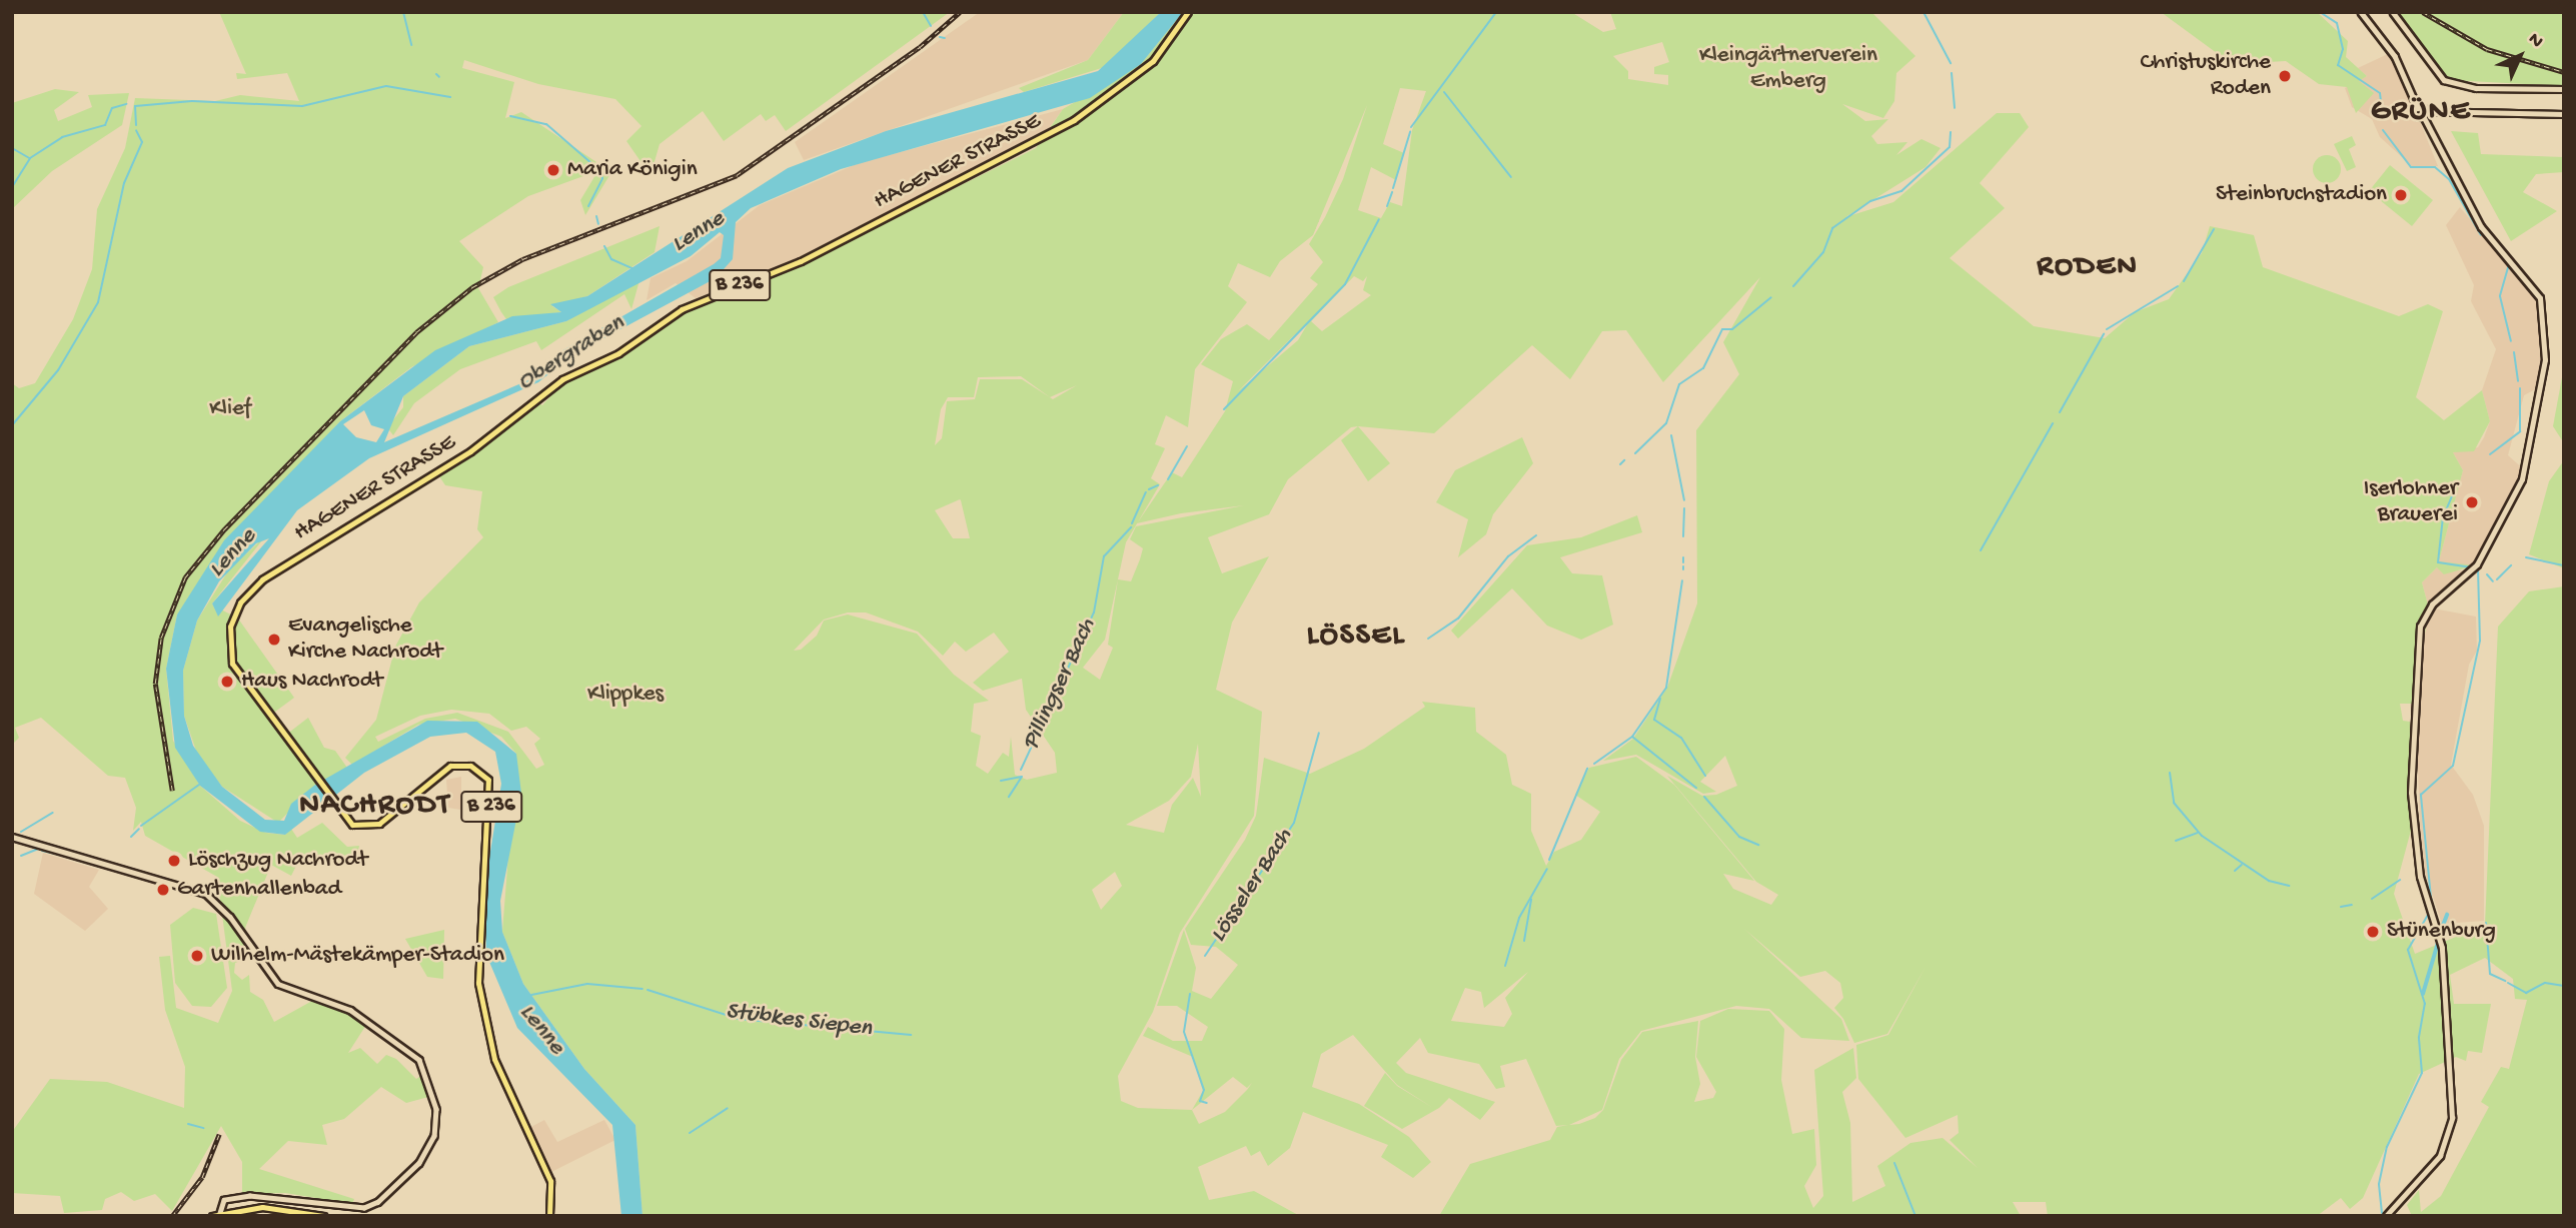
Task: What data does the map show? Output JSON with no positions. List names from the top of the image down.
{
  "streets": {
    "main road": ["HAGENER STRASSE", "B 236"]
  },
  "districts": [
    "GRÜNE",
    "RODEN",
    "LÖSSEL",
    "NACHRODT"
  ],
  "water": [
    "Lenne",
    "Obergraben",
    "Pillingser Bach",
    "Lösseler Bach",
    "Stübkes Siepen"
  ],
  "parks": ["Kleingärtnerverein Emberg", "Klief", "Klippkes"],
  "places": [
    "Christuskirche Roden",
    "Maria Königin",
    "Steinbruchstadion",
    "Iserlohner Brauerei",
    "Evangelische Kirche Nachrodt",
    "Haus Nachrodt",
    "Löschzug Nachrodt",
    "Gartenhallenbad",
    "Stünenburg",
    "Wilhelm-Mästekämper-Stadion"
  ],
  "north": "top right"
}
